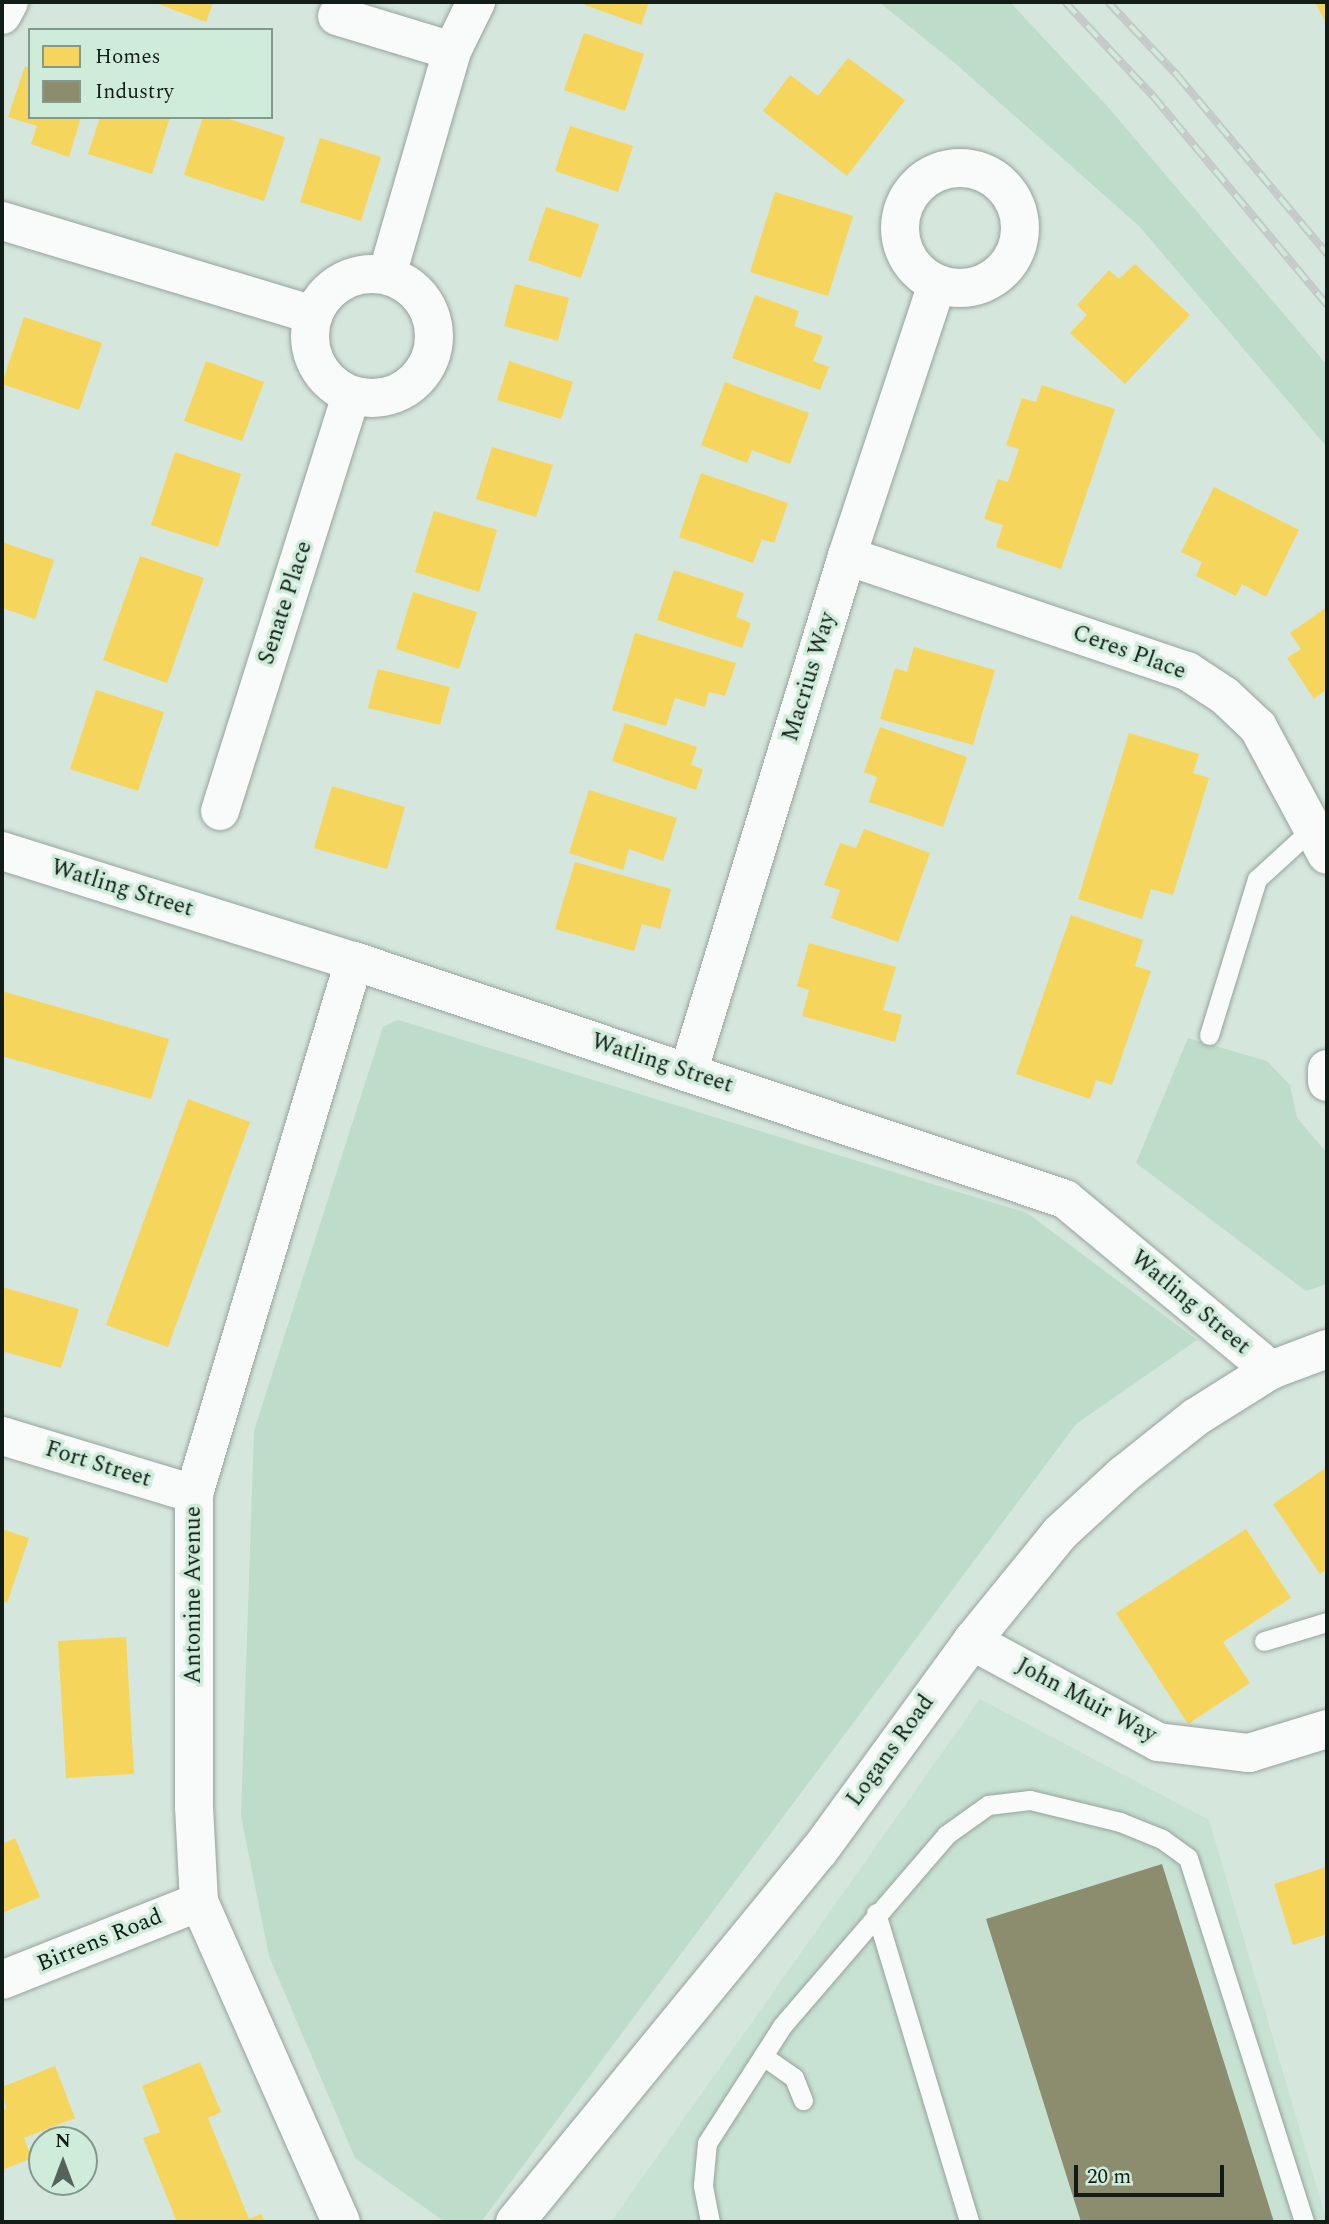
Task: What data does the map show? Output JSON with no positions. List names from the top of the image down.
{
  "streets": {
    "street": [
      "Senate Place",
      "Ceres Place",
      "Macrius Way",
      "Watling Street",
      "Fort Street",
      "Antonine Avenue",
      "John Muir Way",
      "Logans Road",
      "Birrens Road"
    ]
  },
  "crossings": [
    ["Ceres Place", "Macrius Way"],
    ["Macrius Way", "Watling Street"],
    ["Watling Street", "Antonine Avenue"],
    ["Watling Street", "Logans Road"],
    ["Fort Street", "Antonine Avenue"],
    ["Antonine Avenue", "Birrens Road"],
    ["John Muir Way", "Logans Road"]
  ],
  "legend": ["Homes", "Industry"],
  "scale_bar": "20 m",
  "north": "top"
}
